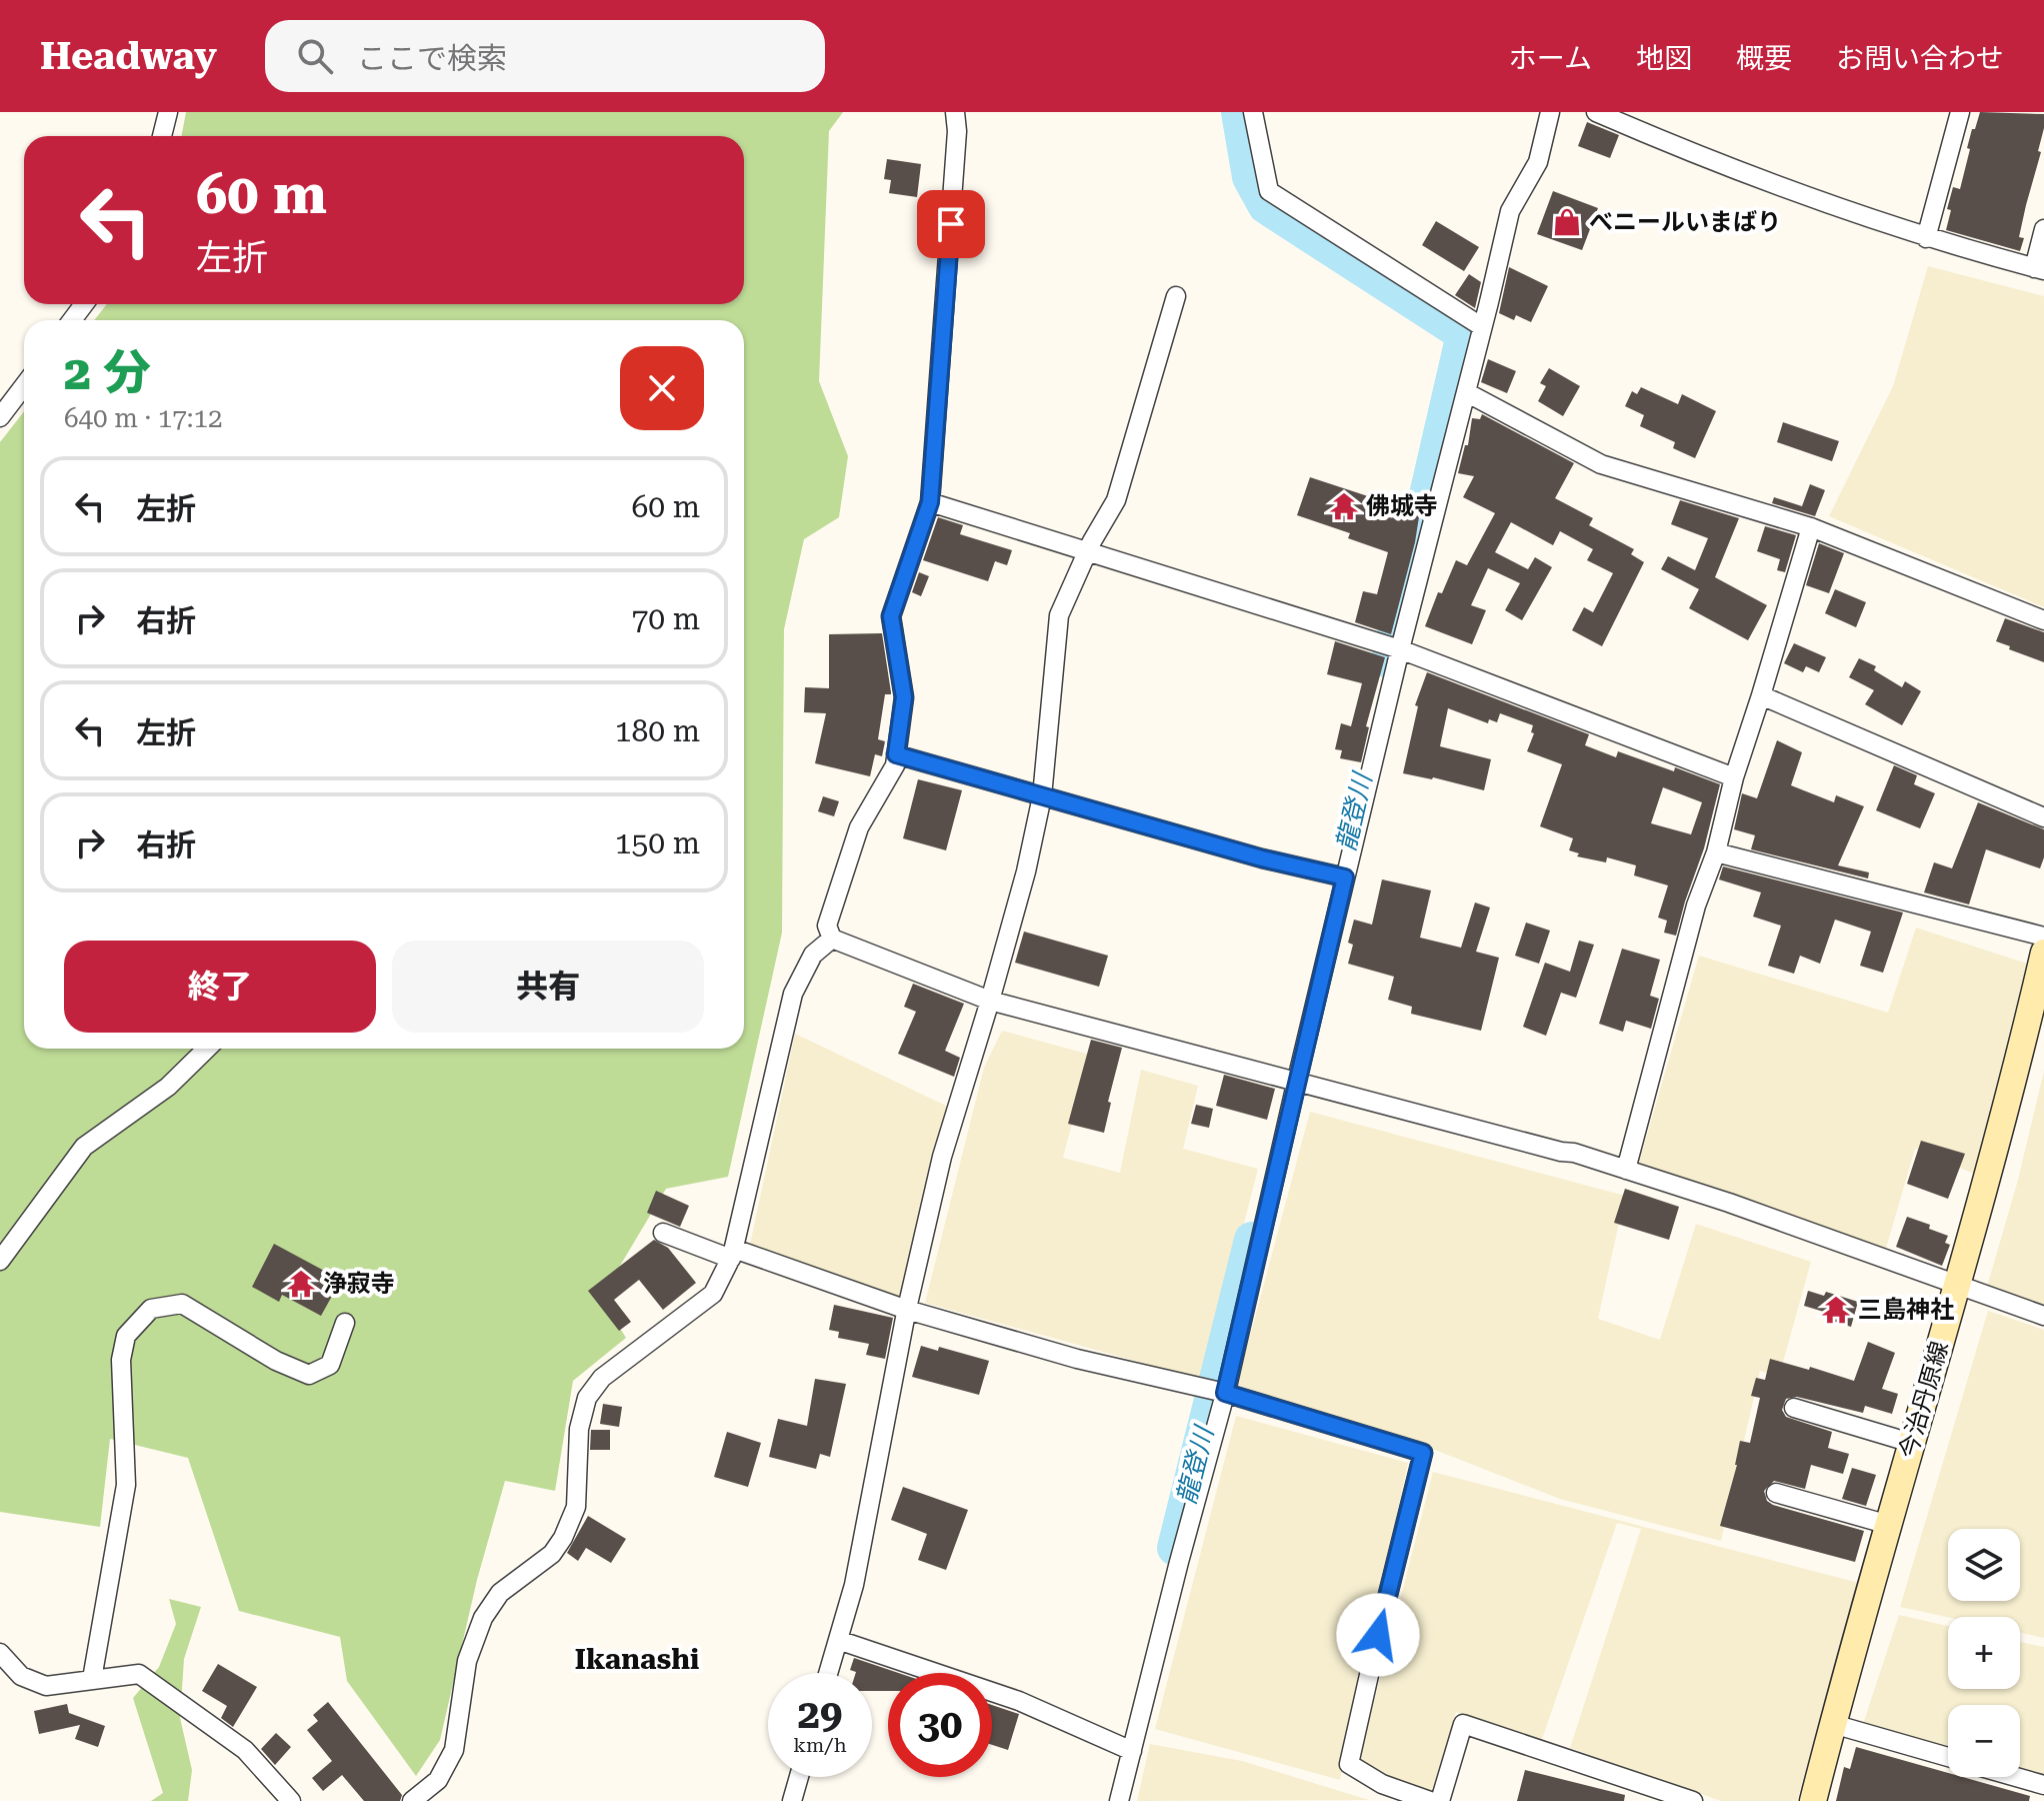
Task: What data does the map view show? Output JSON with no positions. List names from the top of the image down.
{
  "streets": {
    "main road": ["今治丹原線"]
  },
  "districts": ["Ikanashi"],
  "water": ["龍登川"],
  "places": {
    "shop": ["べニールいまばり"],
    "temple": ["佛城寺", "浄寂寺", "三島神社"]
  },
  "page": {
    "header": "Headway",
    "search": "ここで検索",
    "nav": [
      "ホーム",
      "地図",
      "概要",
      "お問い合わせ"
    ],
    "turn": ["60 m", "左折"],
    "heading": ["2 分", "640 m · 17:12"],
    "list": [
      {
        "name": "左折",
        "value": "60 m"
      },
      {
        "name": "右折",
        "value": "70 m"
      },
      {
        "name": "左折",
        "value": "180 m"
      },
      {
        "name": "右折",
        "value": "150 m"
      }
    ],
    "buttons": ["終了", "共有"],
    "map_buttons": ["+", "−"],
    "speed": "29 km/h",
    "limit": "30"
  }
}
